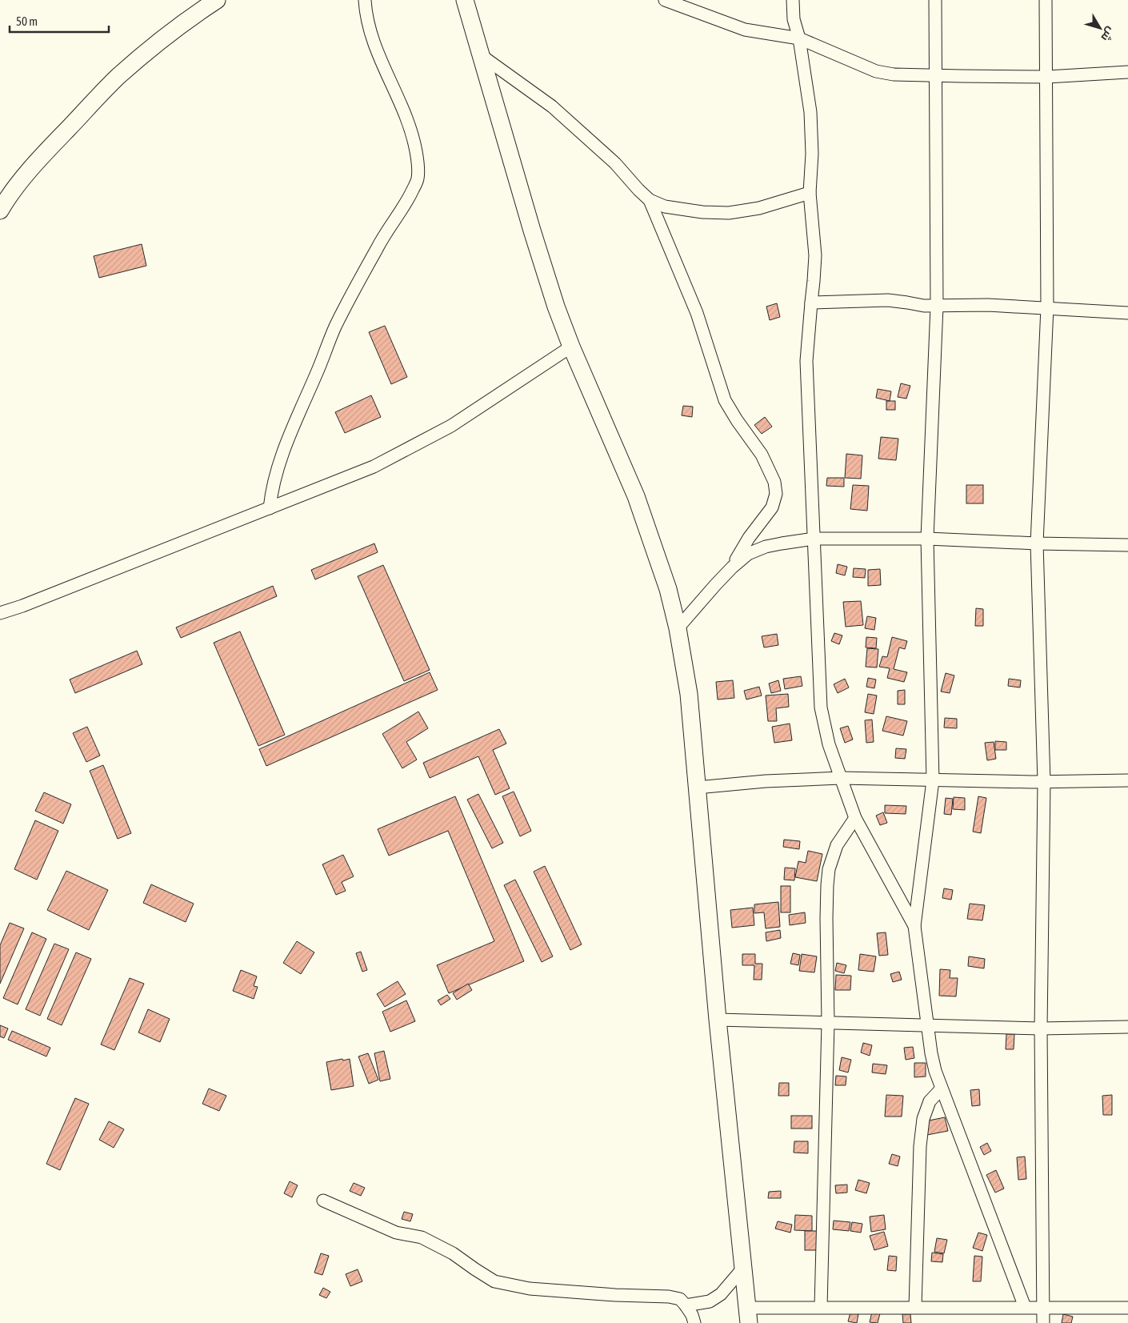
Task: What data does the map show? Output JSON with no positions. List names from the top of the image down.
{
  "scale_bar": "50 m",
  "north": "bottom right"
}
